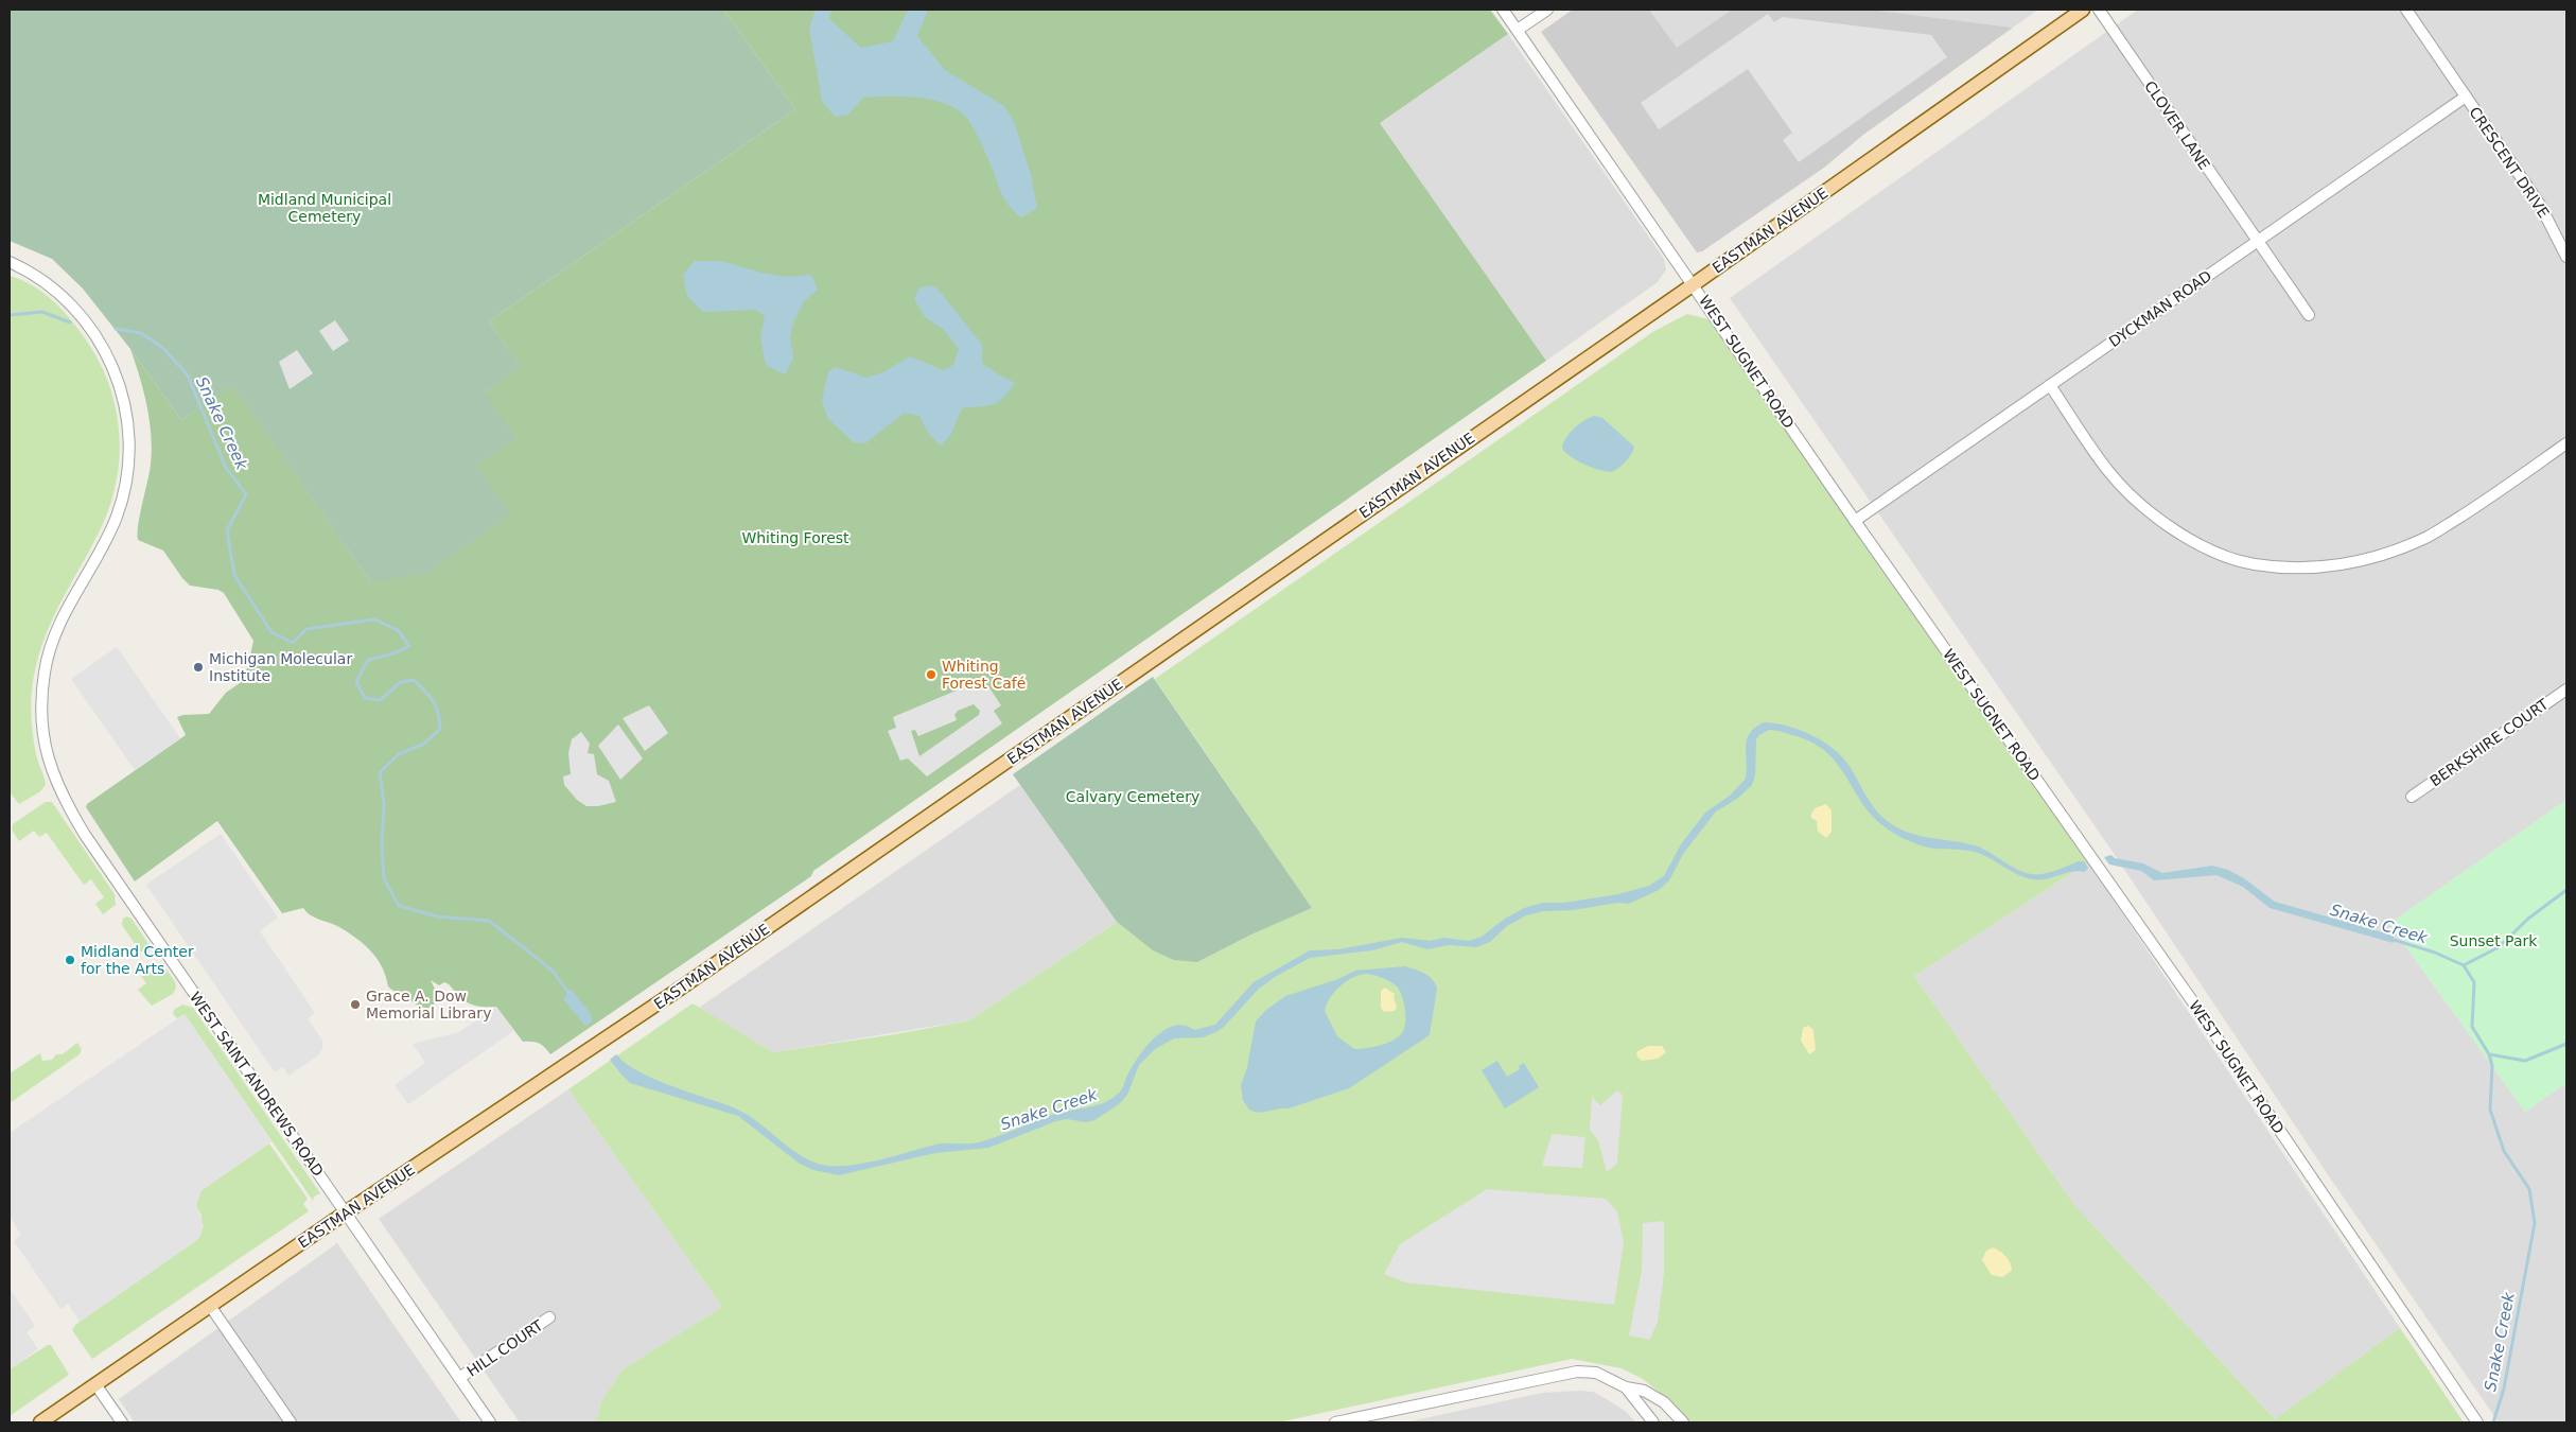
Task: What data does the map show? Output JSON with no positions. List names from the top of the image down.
{
  "streets": {
    "main road": ["EASTMAN AVENUE"],
    "street": [
      "CLOVER LANE",
      "CRESCENT DRIVE",
      "DYCKMAN ROAD",
      "WEST SUGNET ROAD",
      "BERKSHIRE COURT",
      "WEST SAINT ANDREWS ROAD",
      "HILL COURT"
    ]
  },
  "crossings": [
    ["CLOVER LANE", "DYCKMAN ROAD"],
    ["CRESCENT DRIVE", "DYCKMAN ROAD"],
    ["EASTMAN AVENUE", "WEST SUGNET ROAD"],
    ["EASTMAN AVENUE", "WEST SAINT ANDREWS ROAD"],
    ["DYCKMAN ROAD", "WEST SUGNET ROAD"],
    ["WEST SAINT ANDREWS ROAD", "HILL COURT"]
  ],
  "water": ["Snake Creek"],
  "parks": [
    "Midland Municipal Cemetery",
    "Whiting Forest",
    "Calvary Cemetery",
    "Sunset Park"
  ],
  "places": [
    "Michigan Molecular Institute",
    "Whiting Forest Café",
    "Midland Center for the Arts",
    "Grace A. Dow Memorial Library"
  ]
}
